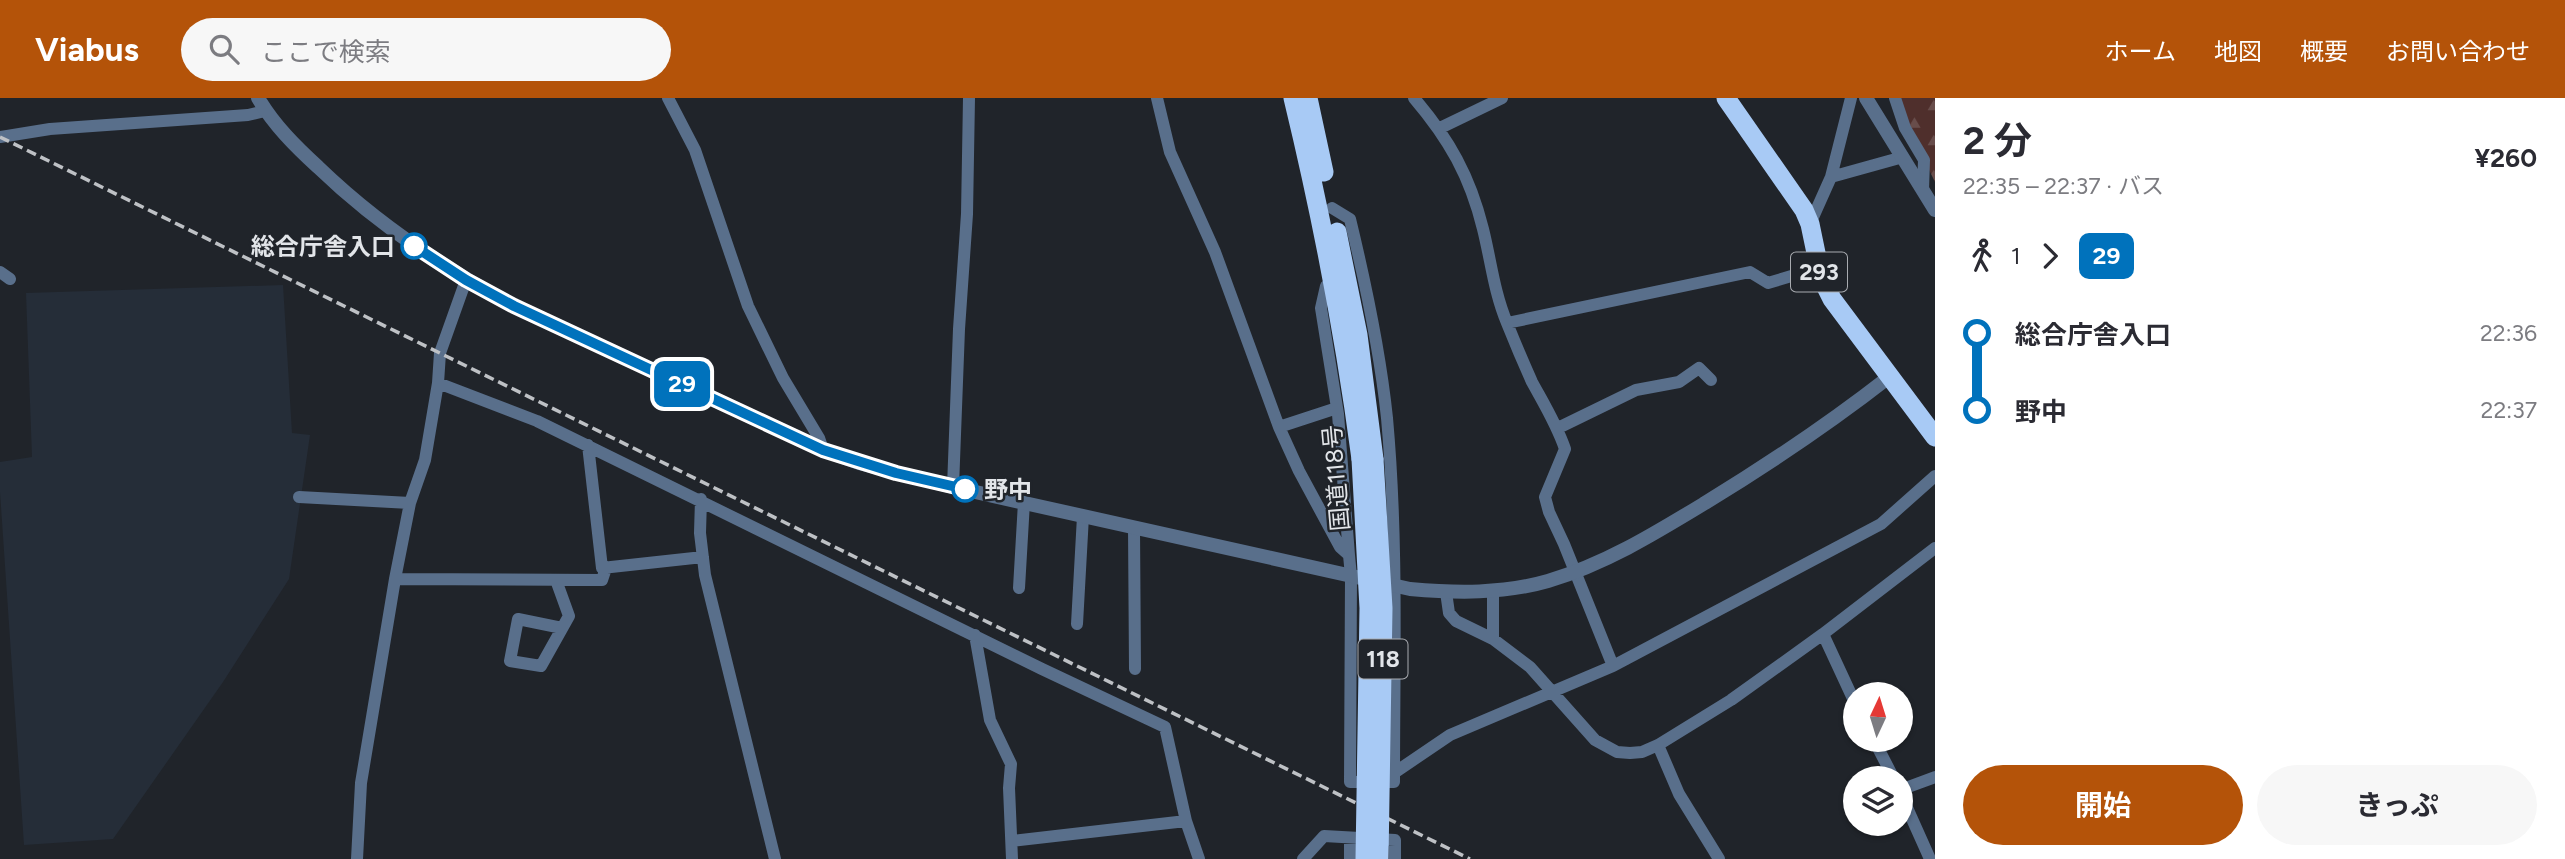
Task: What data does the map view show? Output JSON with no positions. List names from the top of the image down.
{
  "streets": {
    "highway": ["293", "国道118号", "118"]
  },
  "places": ["総合庁舎入口", "野中"],
  "lines": ["bus line 29"],
  "north": "top",
  "page": {
    "header": "Viabus",
    "search": "ここで検索",
    "nav": [
      "ホーム",
      "地図",
      "概要",
      "お問い合わせ"
    ],
    "on_map": "29",
    "heading": ["2 分", "22:35 – 22:37 · バス", "¥260"],
    "legs": ["1", "29"],
    "list": [
      {
        "name": "総合庁舎入口",
        "value": "22:36"
      },
      {
        "name": "野中",
        "value": "22:37"
      }
    ],
    "buttons": ["開始", "きっぷ"]
  }
}
